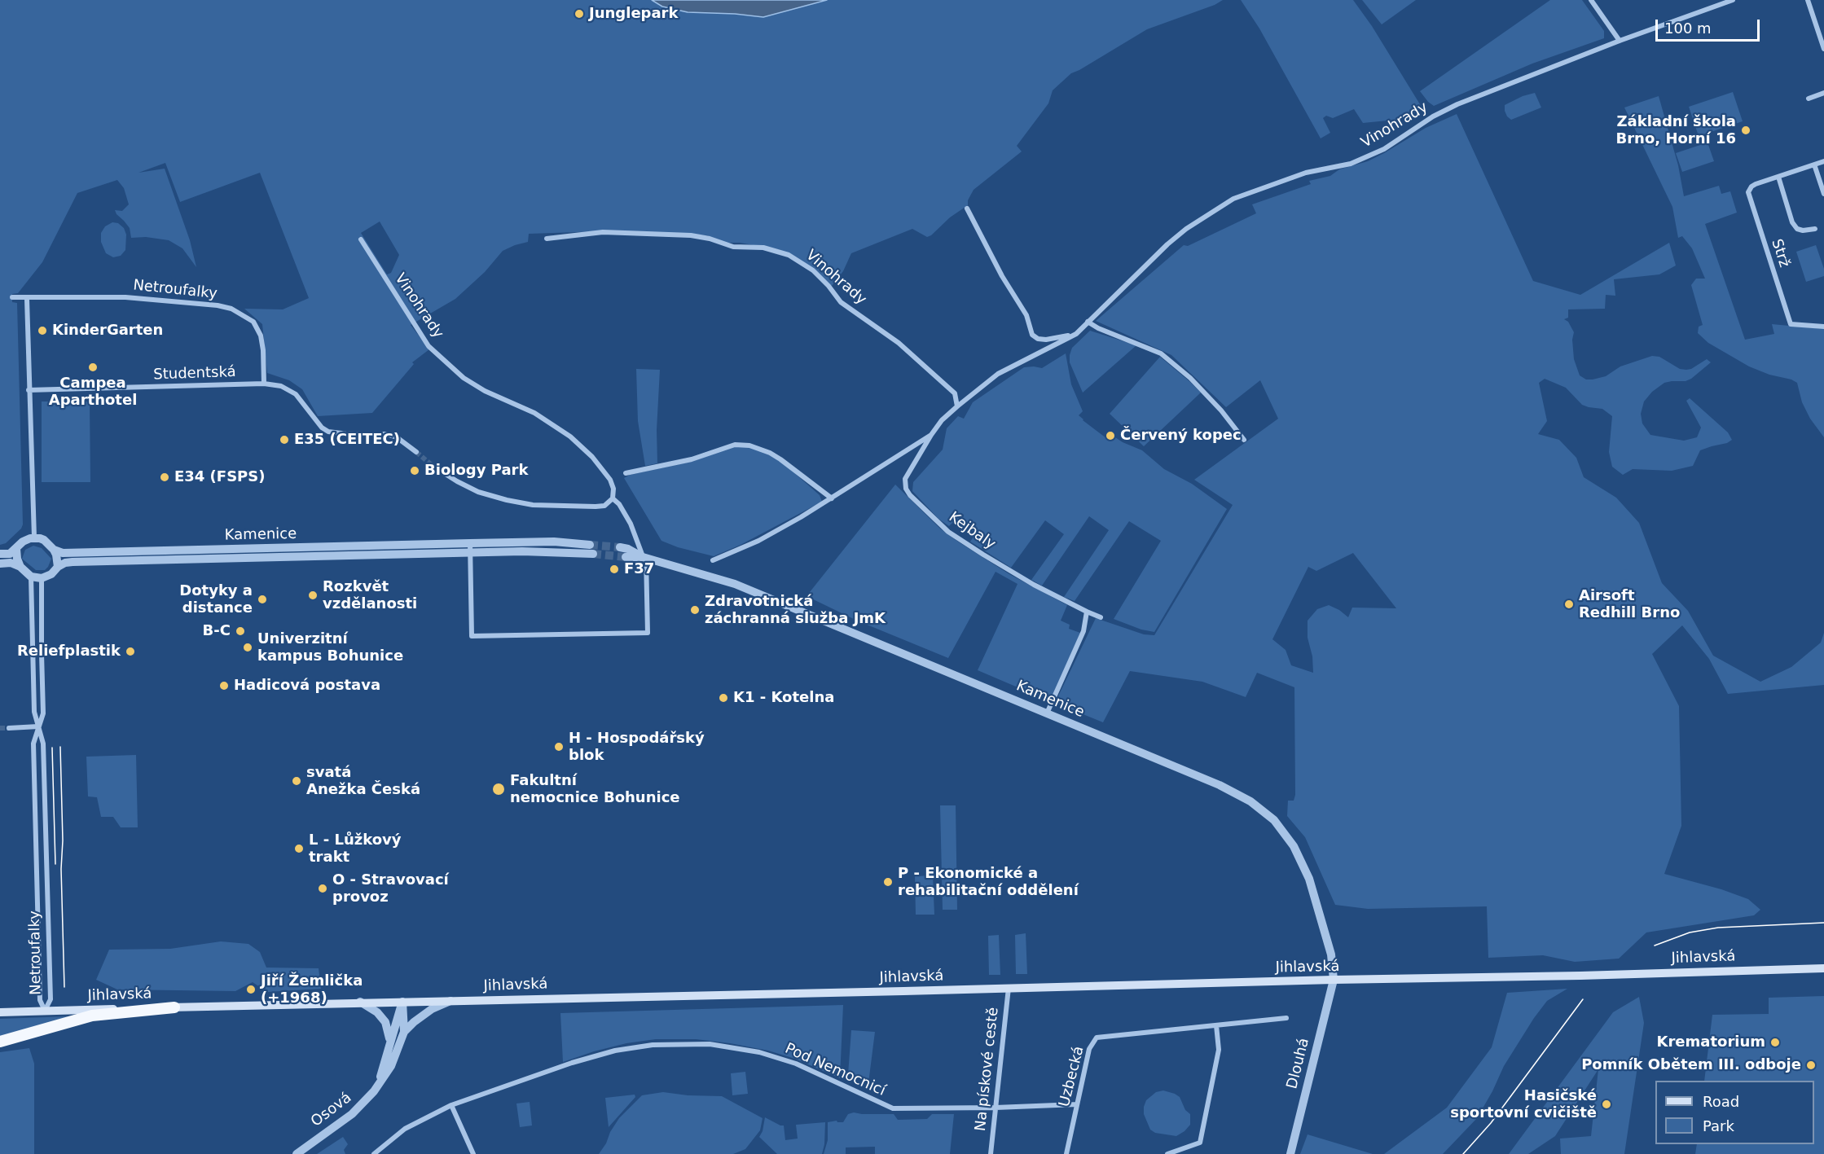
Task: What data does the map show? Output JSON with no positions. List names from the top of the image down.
{
  "streets": {
    "main road": ["Jihlavská"],
    "street": [
      "Vinohrady",
      "Strž",
      "Netroufalky",
      "Studentská",
      "Kejbaly",
      "Kamenice",
      "Dlouhá",
      "Na pískové cestě",
      "Pod Nemocnicí",
      "Uzbecká",
      "Osová"
    ]
  },
  "crossings": [
    ["Vinohrady", "Kejbaly"],
    ["Vinohrady", "Kamenice"],
    ["Netroufalky", "Studentská"],
    ["Netroufalky", "Kamenice"],
    ["Netroufalky", "Jihlavská"],
    ["Kamenice", "Jihlavská"],
    ["Kamenice", "Dlouhá"],
    ["Jihlavská", "Dlouhá"],
    ["Jihlavská", "Na pískové cestě"],
    ["Jihlavská", "Osová"],
    ["Na pískové cestě", "Pod Nemocnicí"],
    ["Pod Nemocnicí", "Uzbecká"]
  ],
  "places": [
    "Junglepark",
    "Základní škola Brno, Horní 16",
    "KinderGarten",
    "Campea Aparthotel",
    "Červený kopec",
    "E35 (CEITEC)",
    "Biology Park",
    "E34 (FSPS)",
    "F37",
    "Rozkvět vzdělanosti",
    "Dotyky a distance",
    "Airsoft Redhill Brno",
    "Zdravotnická záchranná služba JmK",
    "B-C",
    "Univerzitní kampus Bohunice",
    "Reliefplastik",
    "Hadicová postava",
    "K1 - Kotelna",
    "H - Hospodářský blok",
    "svatá Anežka Česká",
    "Fakultní nemocnice Bohunice",
    "L - Lůžkový trakt",
    "P - Ekonomické a rehabilitační oddělení",
    "O - Stravovací provoz",
    "Jiří Žemlička (+1968)",
    "Krematorium",
    "Pomník Obětem III. odboje",
    "Hasičské sportovní cvičiště"
  ],
  "legend": ["Road", "Park"],
  "scale_bar": "100 m"
}
